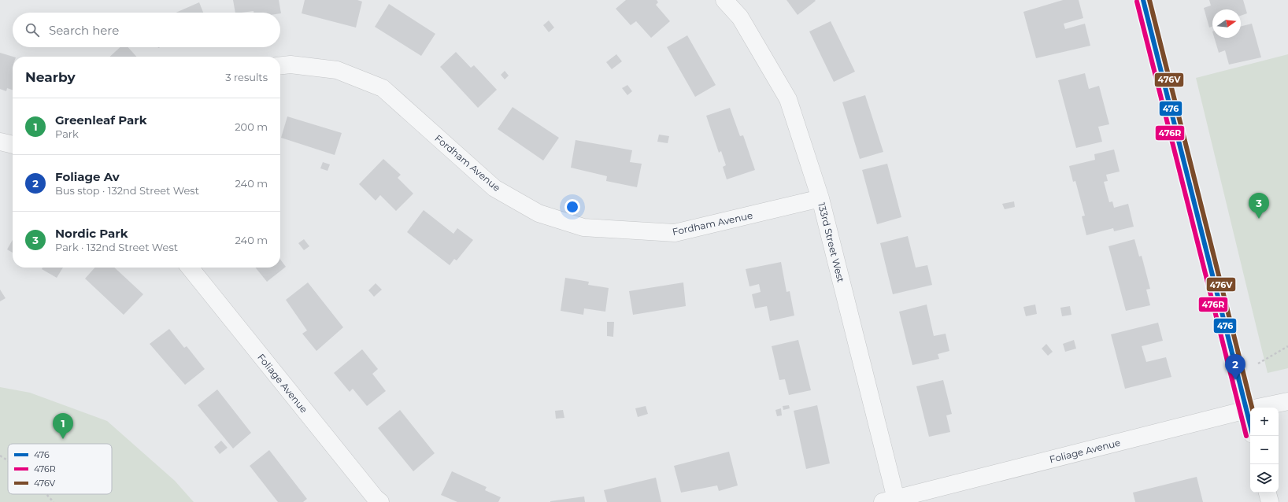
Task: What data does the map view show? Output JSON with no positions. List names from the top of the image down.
{
  "streets": {
    "street": ["Fordham Avenue", "133rd Street West", "Foliage Avenue"]
  },
  "crossings": [
    ["Fordham Avenue", "133rd Street West"],
    ["133rd Street West", "Foliage Avenue"]
  ],
  "lines": ["transit line 476", "transit line 476V", "transit line 476R"],
  "legend": ["476", "476R", "476V"],
  "north": "right",
  "page": {
    "search": "Search here",
    "heading": ["Nearby", "3 results"],
    "list": [
      {
        "mark": "1",
        "name": "Greenleaf Park",
        "note": "Park",
        "value": "200 m"
      },
      {
        "mark": "2",
        "name": "Foliage Av",
        "note": "Bus stop · 132nd Street West",
        "value": "240 m"
      },
      {
        "mark": "3",
        "name": "Nordic Park",
        "note": "Park · 132nd Street West",
        "value": "240 m"
      }
    ],
    "pins": ["3", "2", "1"],
    "map_buttons": ["+", "−"]
  }
}
